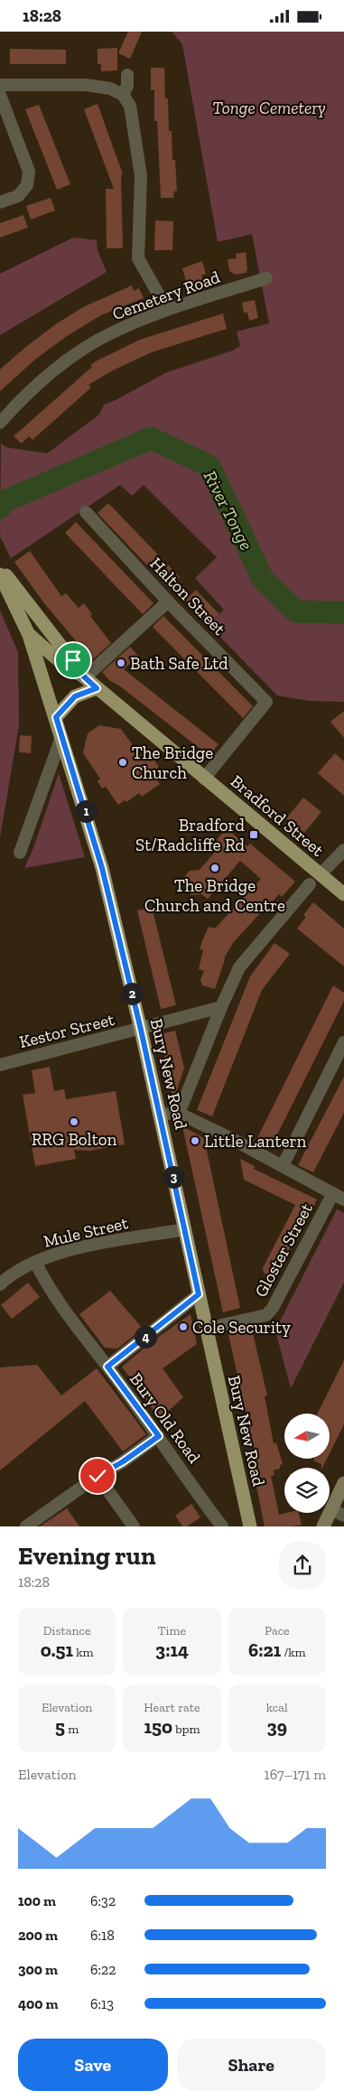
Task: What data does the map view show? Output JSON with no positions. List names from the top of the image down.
{
  "streets": {
    "main road": ["Bradford Street", "Bury New Road"],
    "street": [
      "Cemetery Road",
      "Halton Street",
      "Kestor Street",
      "Mule Street",
      "Gloster Street",
      "Bury Old Road"
    ]
  },
  "crossings": [
    ["Halton Street", "Bradford Street"],
    ["Bradford Street", "Bury New Road"],
    ["Kestor Street", "Bury New Road"],
    ["Bury New Road", "Mule Street"],
    ["Bury New Road", "Gloster Street"],
    ["Mule Street", "Bury Old Road"]
  ],
  "water": ["River Tonge"],
  "parks": ["Tonge Cemetery"],
  "places": {
    "other": [
      "Bath Safe Ltd",
      "The Bridge Church",
      "The Bridge Church and Centre",
      "RRG Bolton",
      "Little Lantern",
      "Cole Security"
    ],
    "transit": ["Bradford St/Radcliffe Rd"]
  },
  "north": "left",
  "page": {
    "status": "18:28",
    "pins": [
      "1",
      "2",
      "3",
      "4"
    ],
    "heading": ["Evening run", "18:28"],
    "stats": [
      ["Distance", "0.51 km"],
      ["Time", "3:14"],
      ["Pace", "6:21 /km"],
      ["Elevation", "5 m"],
      ["Heart rate", "150 bpm"],
      ["kcal", "39"]
    ],
    "chart": ["Elevation", "167–171 m"],
    "list": [
      {
        "name": "100 m",
        "note": "6:32"
      },
      {
        "name": "200 m",
        "note": "6:18"
      },
      {
        "name": "300 m",
        "note": "6:22"
      },
      {
        "name": "400 m",
        "note": "6:13"
      }
    ],
    "buttons": ["Save", "Share"]
  }
}
